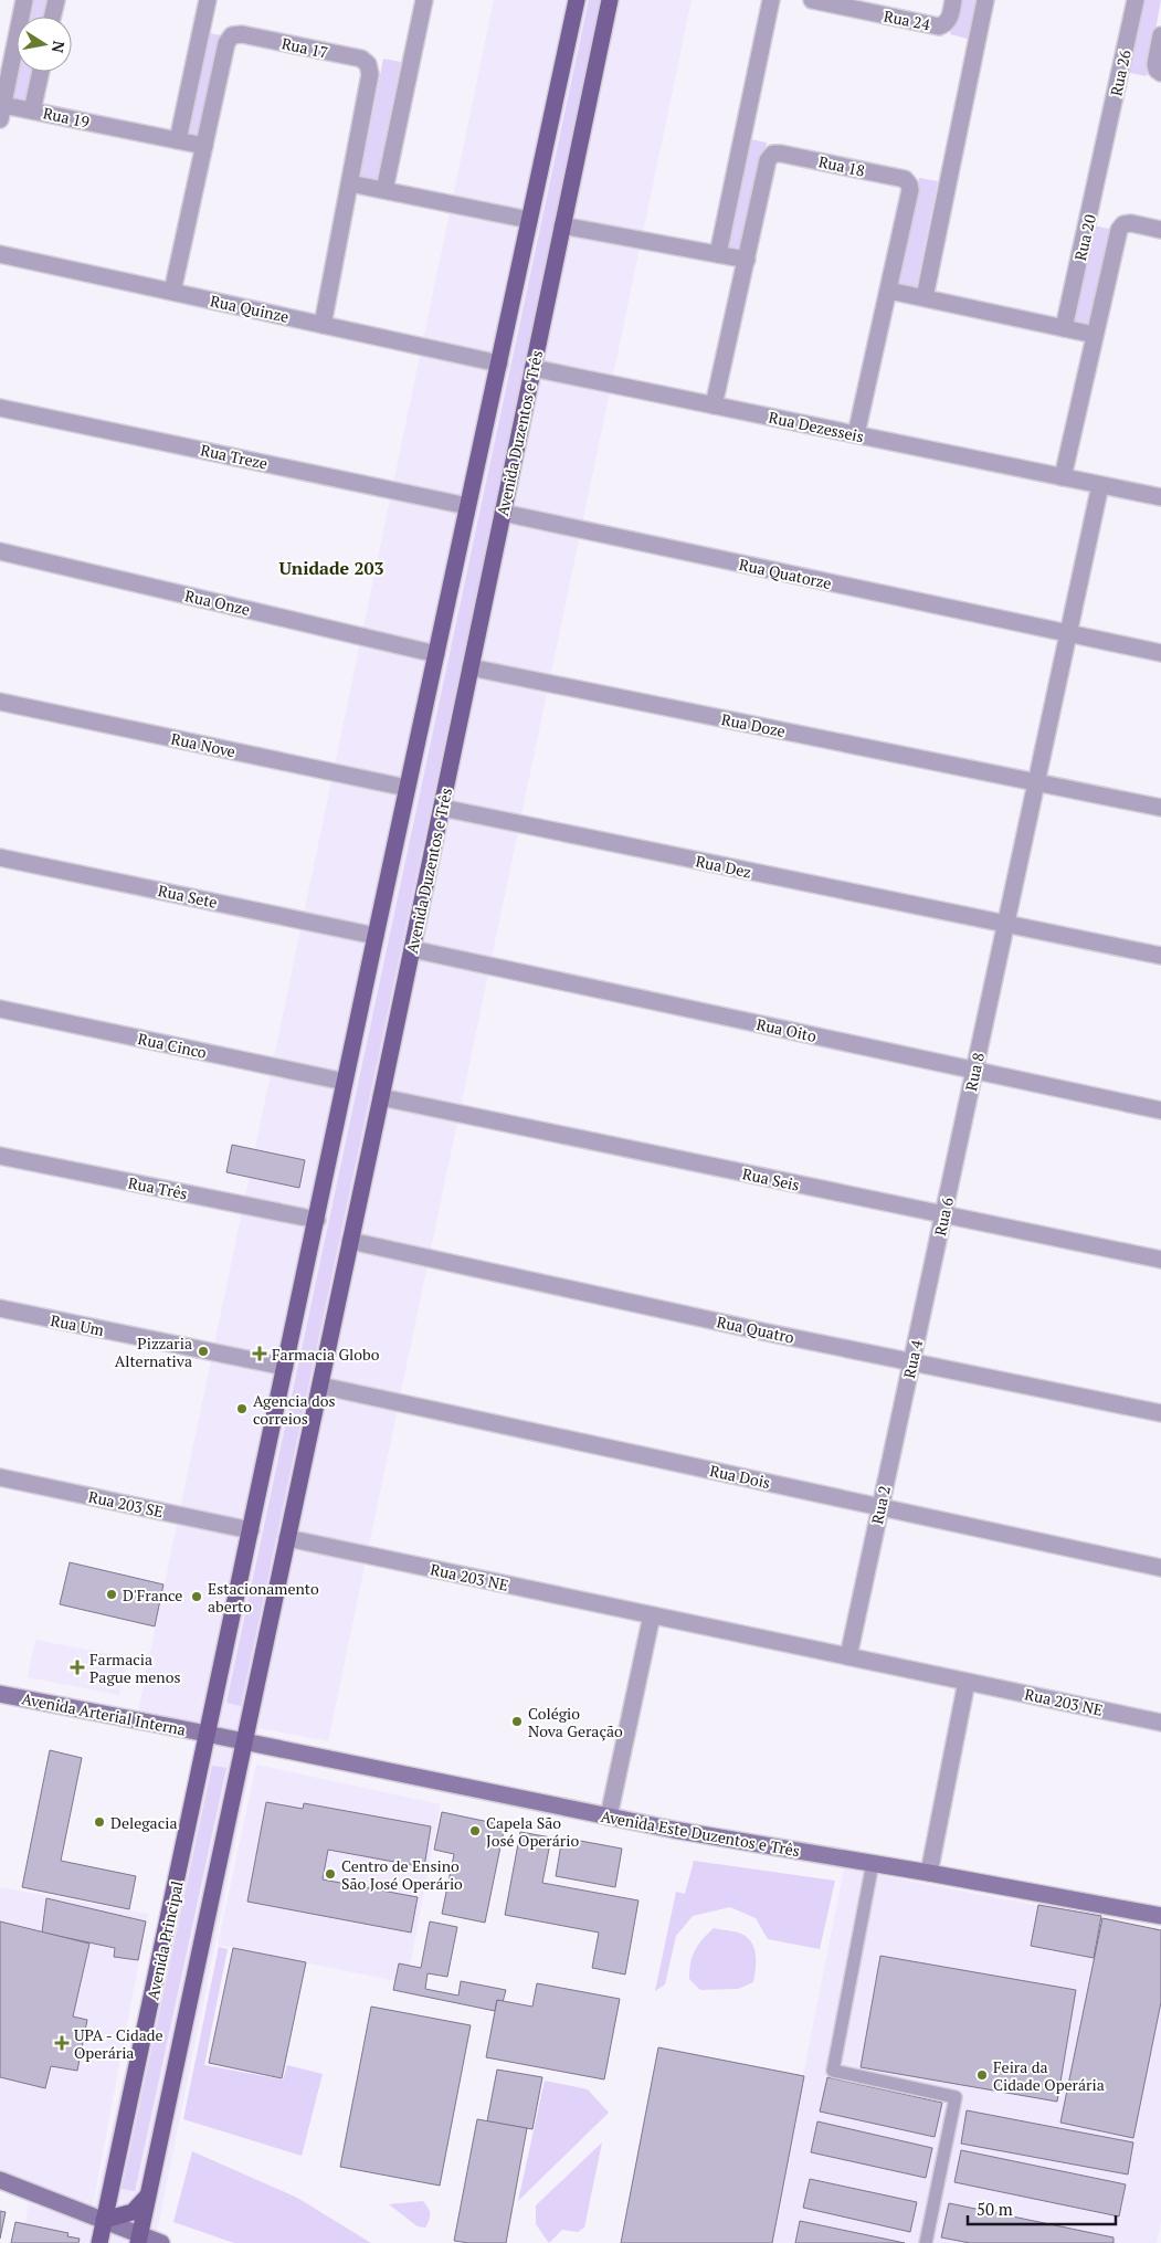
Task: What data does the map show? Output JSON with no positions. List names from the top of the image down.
{
  "streets": {
    "main road": [
      "Avenida Duzentos e Três",
      "Avenida Arterial Interna",
      "Avenida Este Duzentos e Três",
      "Avenida Principal"
    ],
    "street": [
      "Rua 24",
      "Rua 17",
      "Rua 26",
      "Rua 19",
      "Rua 18",
      "Rua 20",
      "Rua Quinze",
      "Rua Dezesseis",
      "Rua Treze",
      "Rua Quatorze",
      "Rua Onze",
      "Rua Doze",
      "Rua Nove",
      "Rua Dez",
      "Rua Sete",
      "Rua Oito",
      "Rua Cinco",
      "Rua 8",
      "Rua Seis",
      "Rua Três",
      "Rua 6",
      "Rua Um",
      "Rua Quatro",
      "Rua 4",
      "Rua Dois",
      "Rua 203 SE",
      "Rua 2",
      "Rua 203 NE"
    ]
  },
  "crossings": [
    ["Rua 17", "Rua Quinze"],
    ["Rua 26", "Rua 20"],
    ["Rua 18", "Rua Dezesseis"],
    ["Rua 20", "Rua Dezesseis"],
    ["Rua Dezesseis", "Avenida Duzentos e Três"],
    ["Avenida Duzentos e Três", "Rua Quatorze"],
    ["Avenida Duzentos e Três", "Rua Doze"],
    ["Avenida Duzentos e Três", "Rua Dez"],
    ["Avenida Duzentos e Três", "Rua Oito"],
    ["Avenida Duzentos e Três", "Rua Seis"],
    ["Avenida Duzentos e Três", "Rua Quatro"],
    ["Avenida Duzentos e Três", "Rua Dois"],
    ["Avenida Duzentos e Três", "Rua 203 NE"],
    ["Avenida Duzentos e Três", "Avenida Este Duzentos e Três"],
    ["Rua Dez", "Rua 8"],
    ["Rua Oito", "Rua 8"],
    ["Rua 8", "Rua 6"],
    ["Rua Seis", "Rua 6"],
    ["Rua 6", "Rua 4"],
    ["Rua Quatro", "Rua 4"],
    ["Rua 4", "Rua 2"],
    ["Rua Dois", "Rua 2"],
    ["Rua 2", "Rua 203 NE"],
    ["Avenida Arterial Interna", "Avenida Este Duzentos e Três"],
    ["Avenida Arterial Interna", "Avenida Principal"],
    ["Avenida Este Duzentos e Três", "Avenida Principal"]
  ],
  "districts": ["Unidade 203"],
  "places": {
    "other": [
      "Pizzaria Alternativa",
      "Agencia dos correios",
      "D'France",
      "Estacionamento aberto",
      "Colégio Nova Geração",
      "Delegacia",
      "Capela São José Operário",
      "Centro de Ensino São José Operário",
      "Feira da Cidade Operária"
    ],
    "health": ["Farmacia Globo", "Farmacia Pague menos", "UPA - Cidade Operária"]
  },
  "scale_bar": "50 m",
  "north": "right"
}
